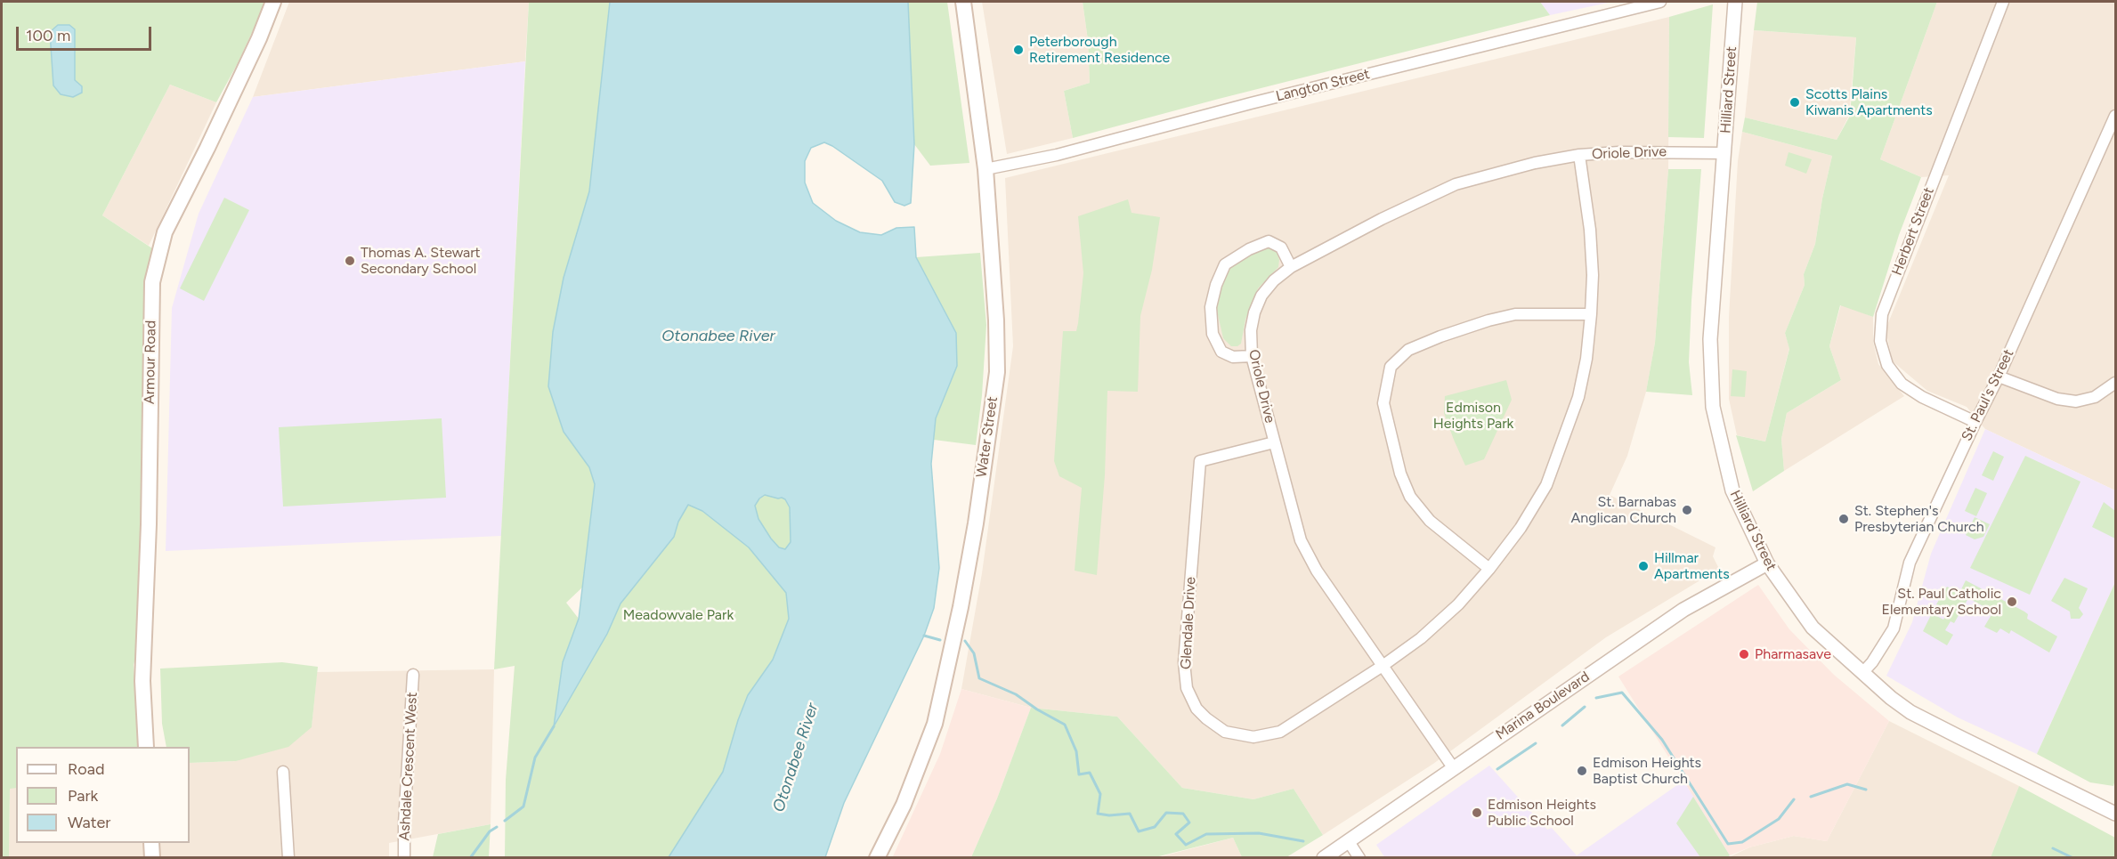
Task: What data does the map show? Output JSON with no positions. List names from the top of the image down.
{
  "streets": {
    "main road": ["Armour Road", "Water Street"],
    "street": [
      "Langton Street",
      "Hilliard Street",
      "Oriole Drive",
      "Herbert Street",
      "St. Paul's Street",
      "Glendale Drive",
      "Marina Boulevard",
      "Ashdale Crescent West"
    ]
  },
  "crossings": [
    ["Langton Street", "Water Street"],
    ["Hilliard Street", "Oriole Drive"],
    ["Hilliard Street", "St. Paul's Street"],
    ["Hilliard Street", "Marina Boulevard"],
    ["Oriole Drive", "Glendale Drive"],
    ["Oriole Drive", "Marina Boulevard"],
    ["Herbert Street", "St. Paul's Street"]
  ],
  "water": ["Otonabee River"],
  "parks": ["Edmison Heights Park", "Meadowvale Park"],
  "places": [
    "Peterborough Retirement Residence",
    "Scotts Plains Kiwanis Apartments",
    "Thomas A. Stewart Secondary School",
    "St. Barnabas Anglican Church",
    "St. Stephen's Presbyterian Church",
    "Hillmar Apartments",
    "St. Paul Catholic Elementary School",
    "Pharmasave",
    "Edmison Heights Baptist Church",
    "Edmison Heights Public School"
  ],
  "legend": ["Road", "Park", "Water"],
  "scale_bar": "100 m"
}
